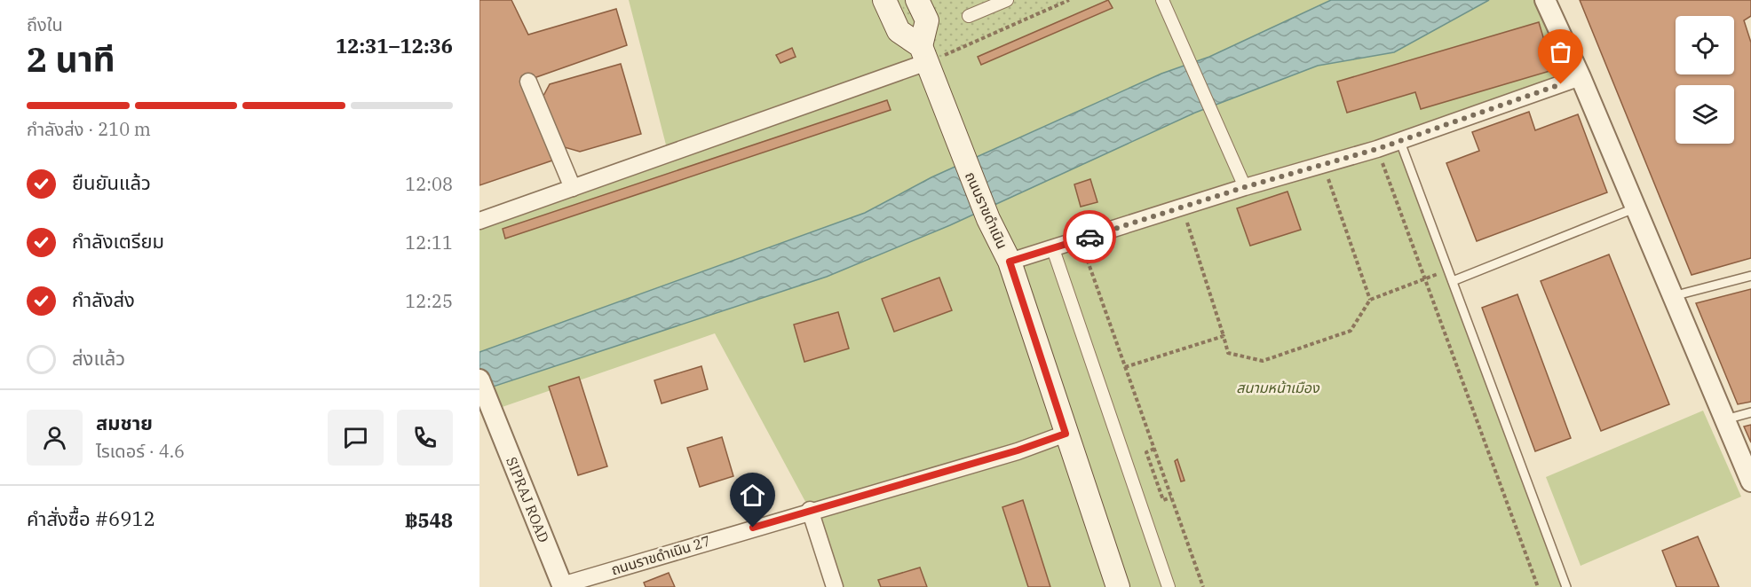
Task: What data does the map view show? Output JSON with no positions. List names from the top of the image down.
{
  "streets": {
    "main road": ["ถนนราขดำเนิน"],
    "street": ["SIPRAJ ROAD", "ถนนราขดำเนิน 27"]
  },
  "crossings": [
    ["ถนนราขดำเนิน", "ถนนราขดำเนิน 27"],
    ["SIPRAJ ROAD", "ถนนราขดำเนิน 27"]
  ],
  "parks": ["สนามหน้าเมือง"],
  "page": {
    "heading": ["2 นาที", "ถึงใน", "12:31–12:36"],
    "panel": [
      "สมชาย",
      "ไรเดอร์ · 4.6",
      "คำสั่งซื้อ #6912",
      "฿548"
    ],
    "bar": "กำลังส่ง · 210 m",
    "list": [
      ["ยืนยันแล้ว", "12:08"],
      ["กำลังเตรียม", "12:11"],
      ["กำลังส่ง", "12:25"],
      "ส่งแล้ว"
    ]
  }
}
